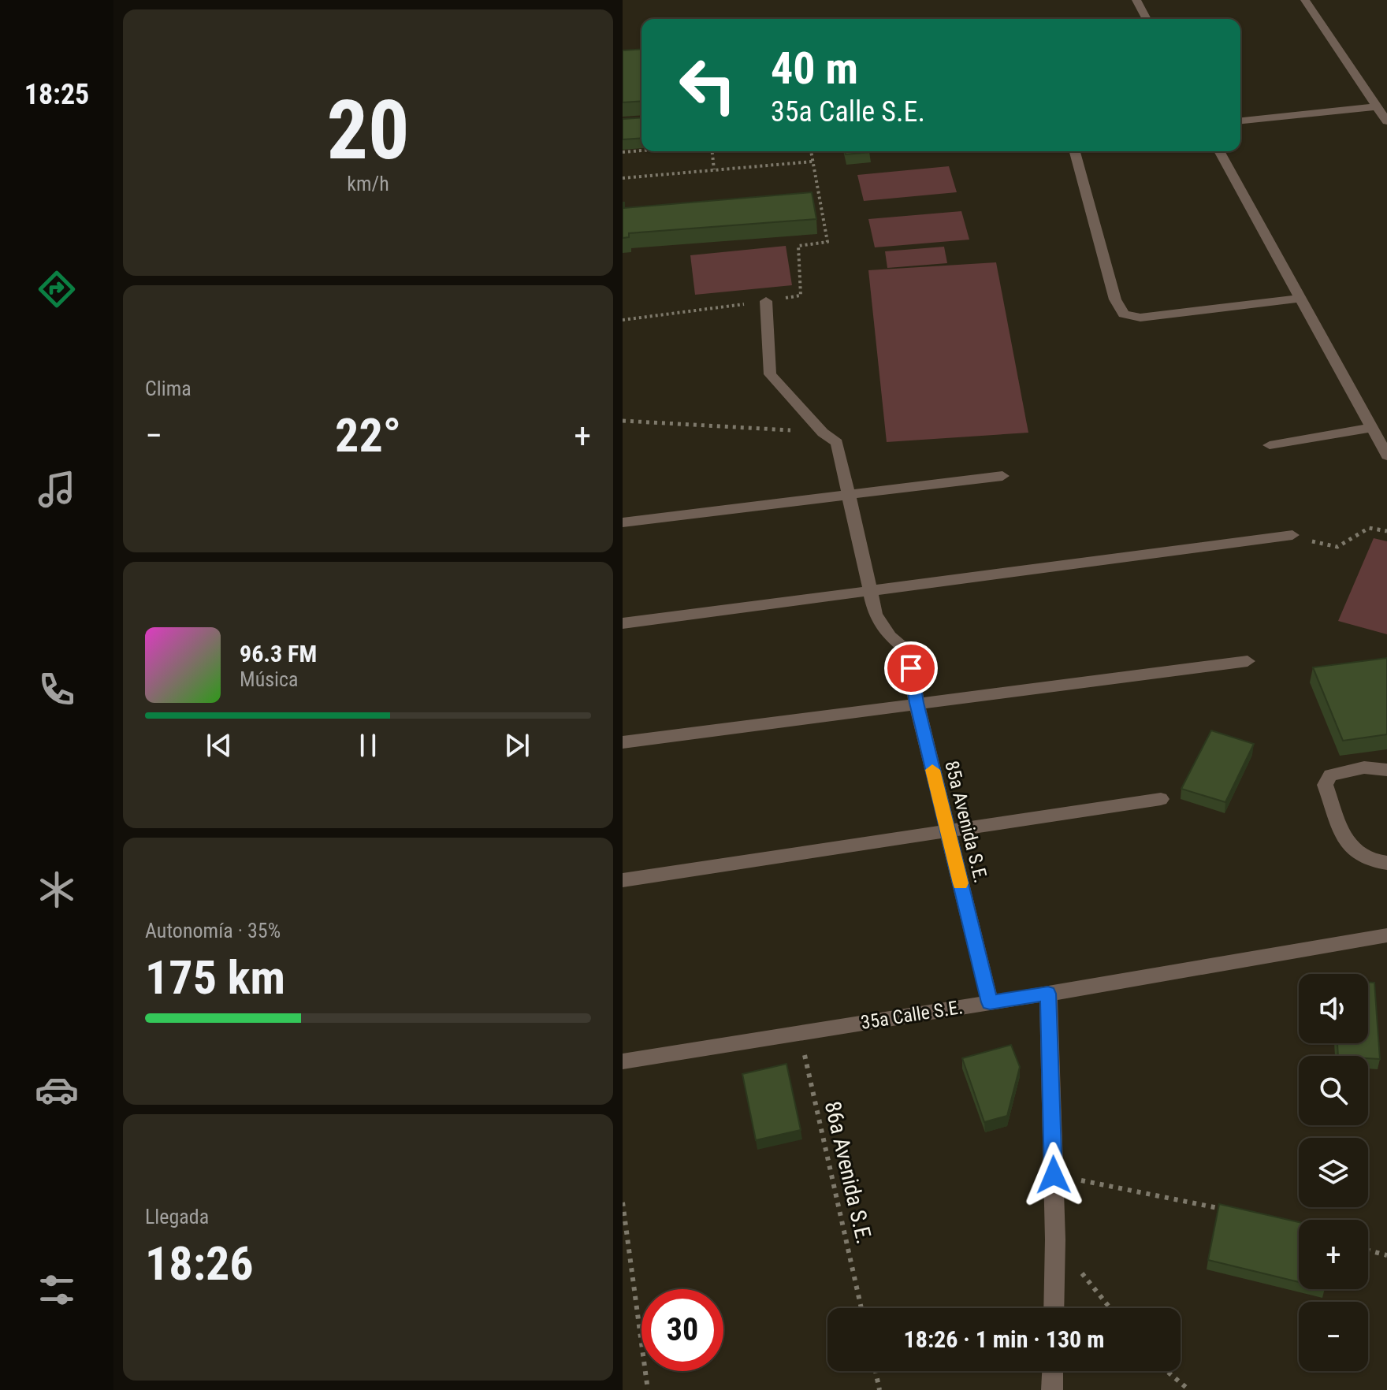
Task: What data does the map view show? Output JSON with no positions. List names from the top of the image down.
{
  "streets": {
    "street": ["85a Avenida S.E.", "35a Calle S.E."],
    "path": ["86a Avenida S.E."]
  },
  "crossings": [
    ["85a Avenida S.E.", "35a Calle S.E."],
    ["35a Calle S.E.", "86a Avenida S.E."]
  ],
  "page": {
    "tabs": "18:25",
    "tile": [
      ["20", "km/h"],
      "Clima",
      ["Autonomía · 35%", "175 km"],
      ["Llegada", "18:26"]
    ],
    "turn": ["40 m", "35a Calle S.E."],
    "heat": ["−", "22°", "+"],
    "song": ["96.3 FM", "Música"],
    "map_buttons": ["+", "−"],
    "limit": "30",
    "trip": "18:26 · 1 min · 130 m"
  }
}
